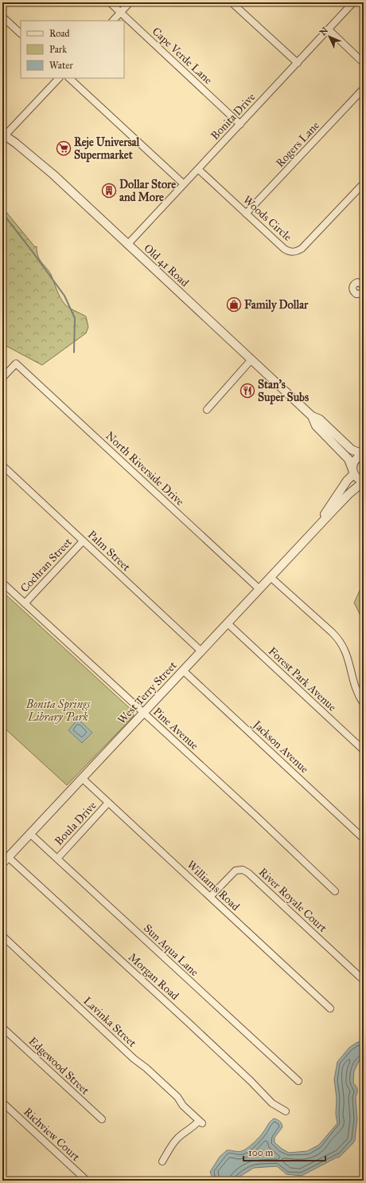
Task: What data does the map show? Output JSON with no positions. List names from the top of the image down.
{
  "streets": {
    "street": [
      "Cape Verde Lane",
      "Bonita Drive",
      "Rogers Lane",
      "Woods Circle",
      "Old 41 Road",
      "North Riverside Drive",
      "Palm Street",
      "Cochran Street",
      "Forest Park Avenue",
      "West Terry Street",
      "Pine Avenue",
      "Jackson Avenue",
      "Boula Drive",
      "Williams Road",
      "River Royale Court",
      "Sun Aqua Lane",
      "Morgan Road",
      "Lavinka Street",
      "Edgewood Street",
      "Richview Court"
    ]
  },
  "crossings": [
    ["Cape Verde Lane", "Bonita Drive"],
    ["Bonita Drive", "Woods Circle"],
    ["Bonita Drive", "Old 41 Road"],
    ["Rogers Lane", "Woods Circle"],
    ["Old 41 Road", "West Terry Street"],
    ["North Riverside Drive", "West Terry Street"],
    ["Palm Street", "Cochran Street"],
    ["Palm Street", "West Terry Street"],
    ["Cochran Street", "Pine Avenue"],
    ["Forest Park Avenue", "West Terry Street"],
    ["West Terry Street", "Pine Avenue"],
    ["West Terry Street", "Jackson Avenue"],
    ["West Terry Street", "Williams Road"],
    ["West Terry Street", "Sun Aqua Lane"],
    ["West Terry Street", "Morgan Road"],
    ["Boula Drive", "Williams Road"],
    ["Boula Drive", "Sun Aqua Lane"],
    ["Williams Road", "River Royale Court"]
  ],
  "parks": ["Bonita Springs Library Park"],
  "places": {
    "supermarket": ["Reje Universal Supermarket"],
    "building": ["Dollar Store and More"],
    "shop": ["Family Dollar"],
    "restaurant": ["Stan's Super Subs"]
  },
  "legend": ["Road", "Park", "Water"],
  "scale_bar": "100 m",
  "north": "top left"
}
